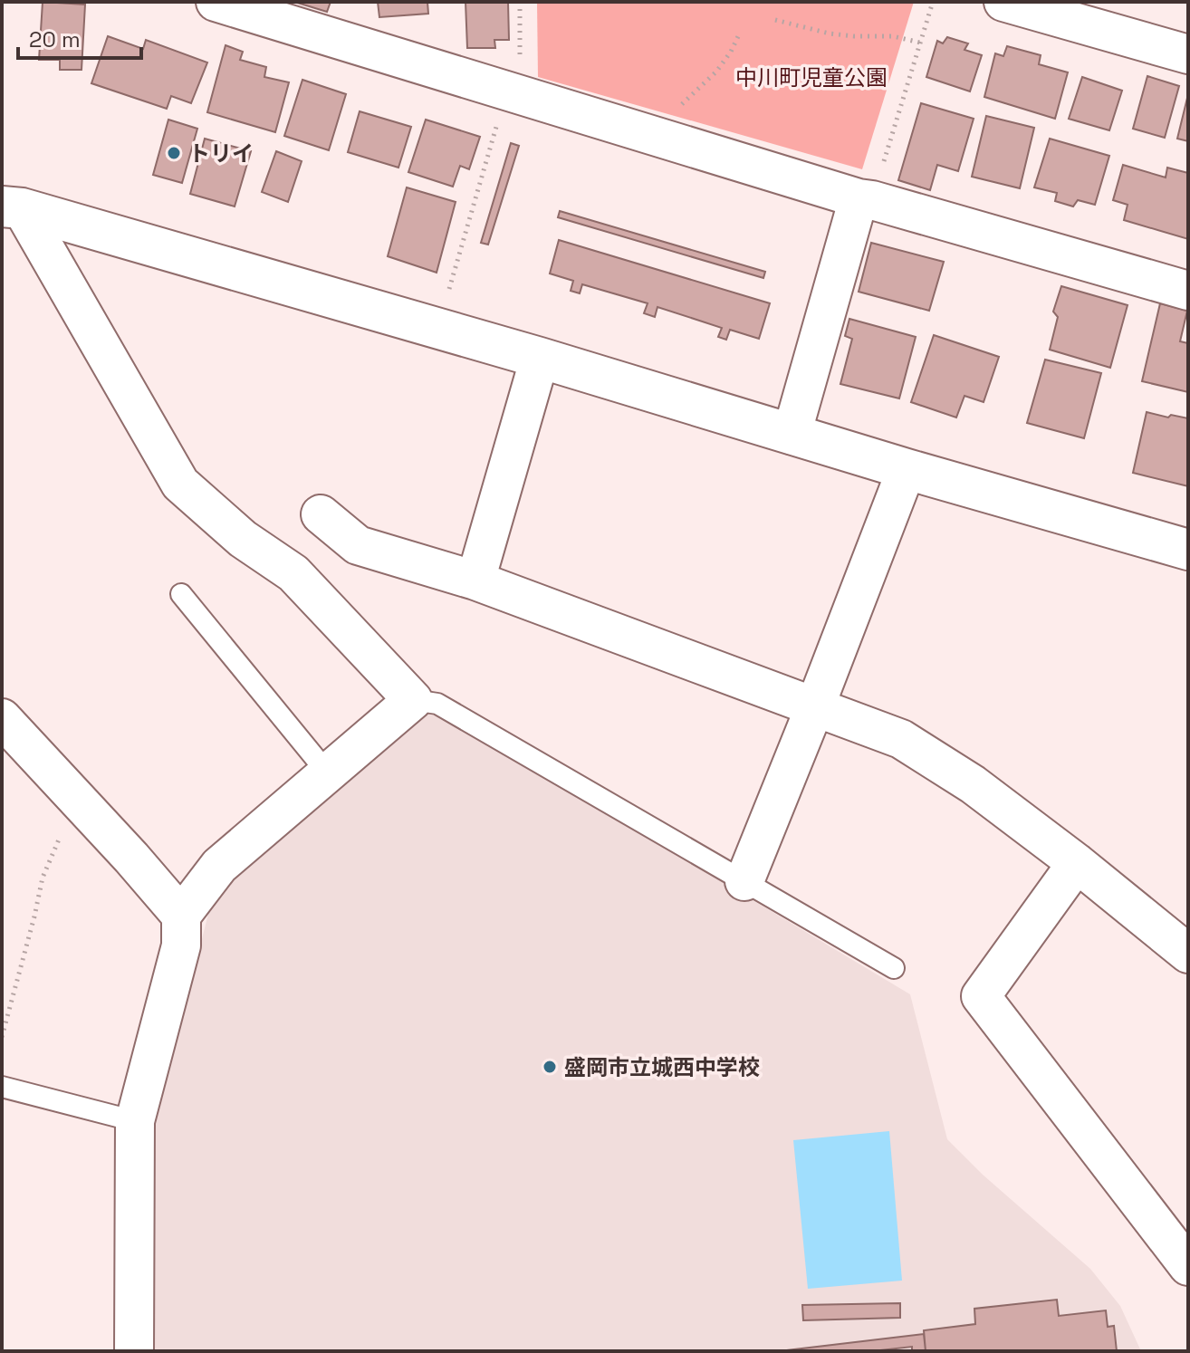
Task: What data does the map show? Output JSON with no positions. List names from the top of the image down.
{
  "parks": ["中川町児童公園"],
  "places": ["トリイ", "盛岡市立城西中学校"],
  "scale_bar": "20 m"
}
